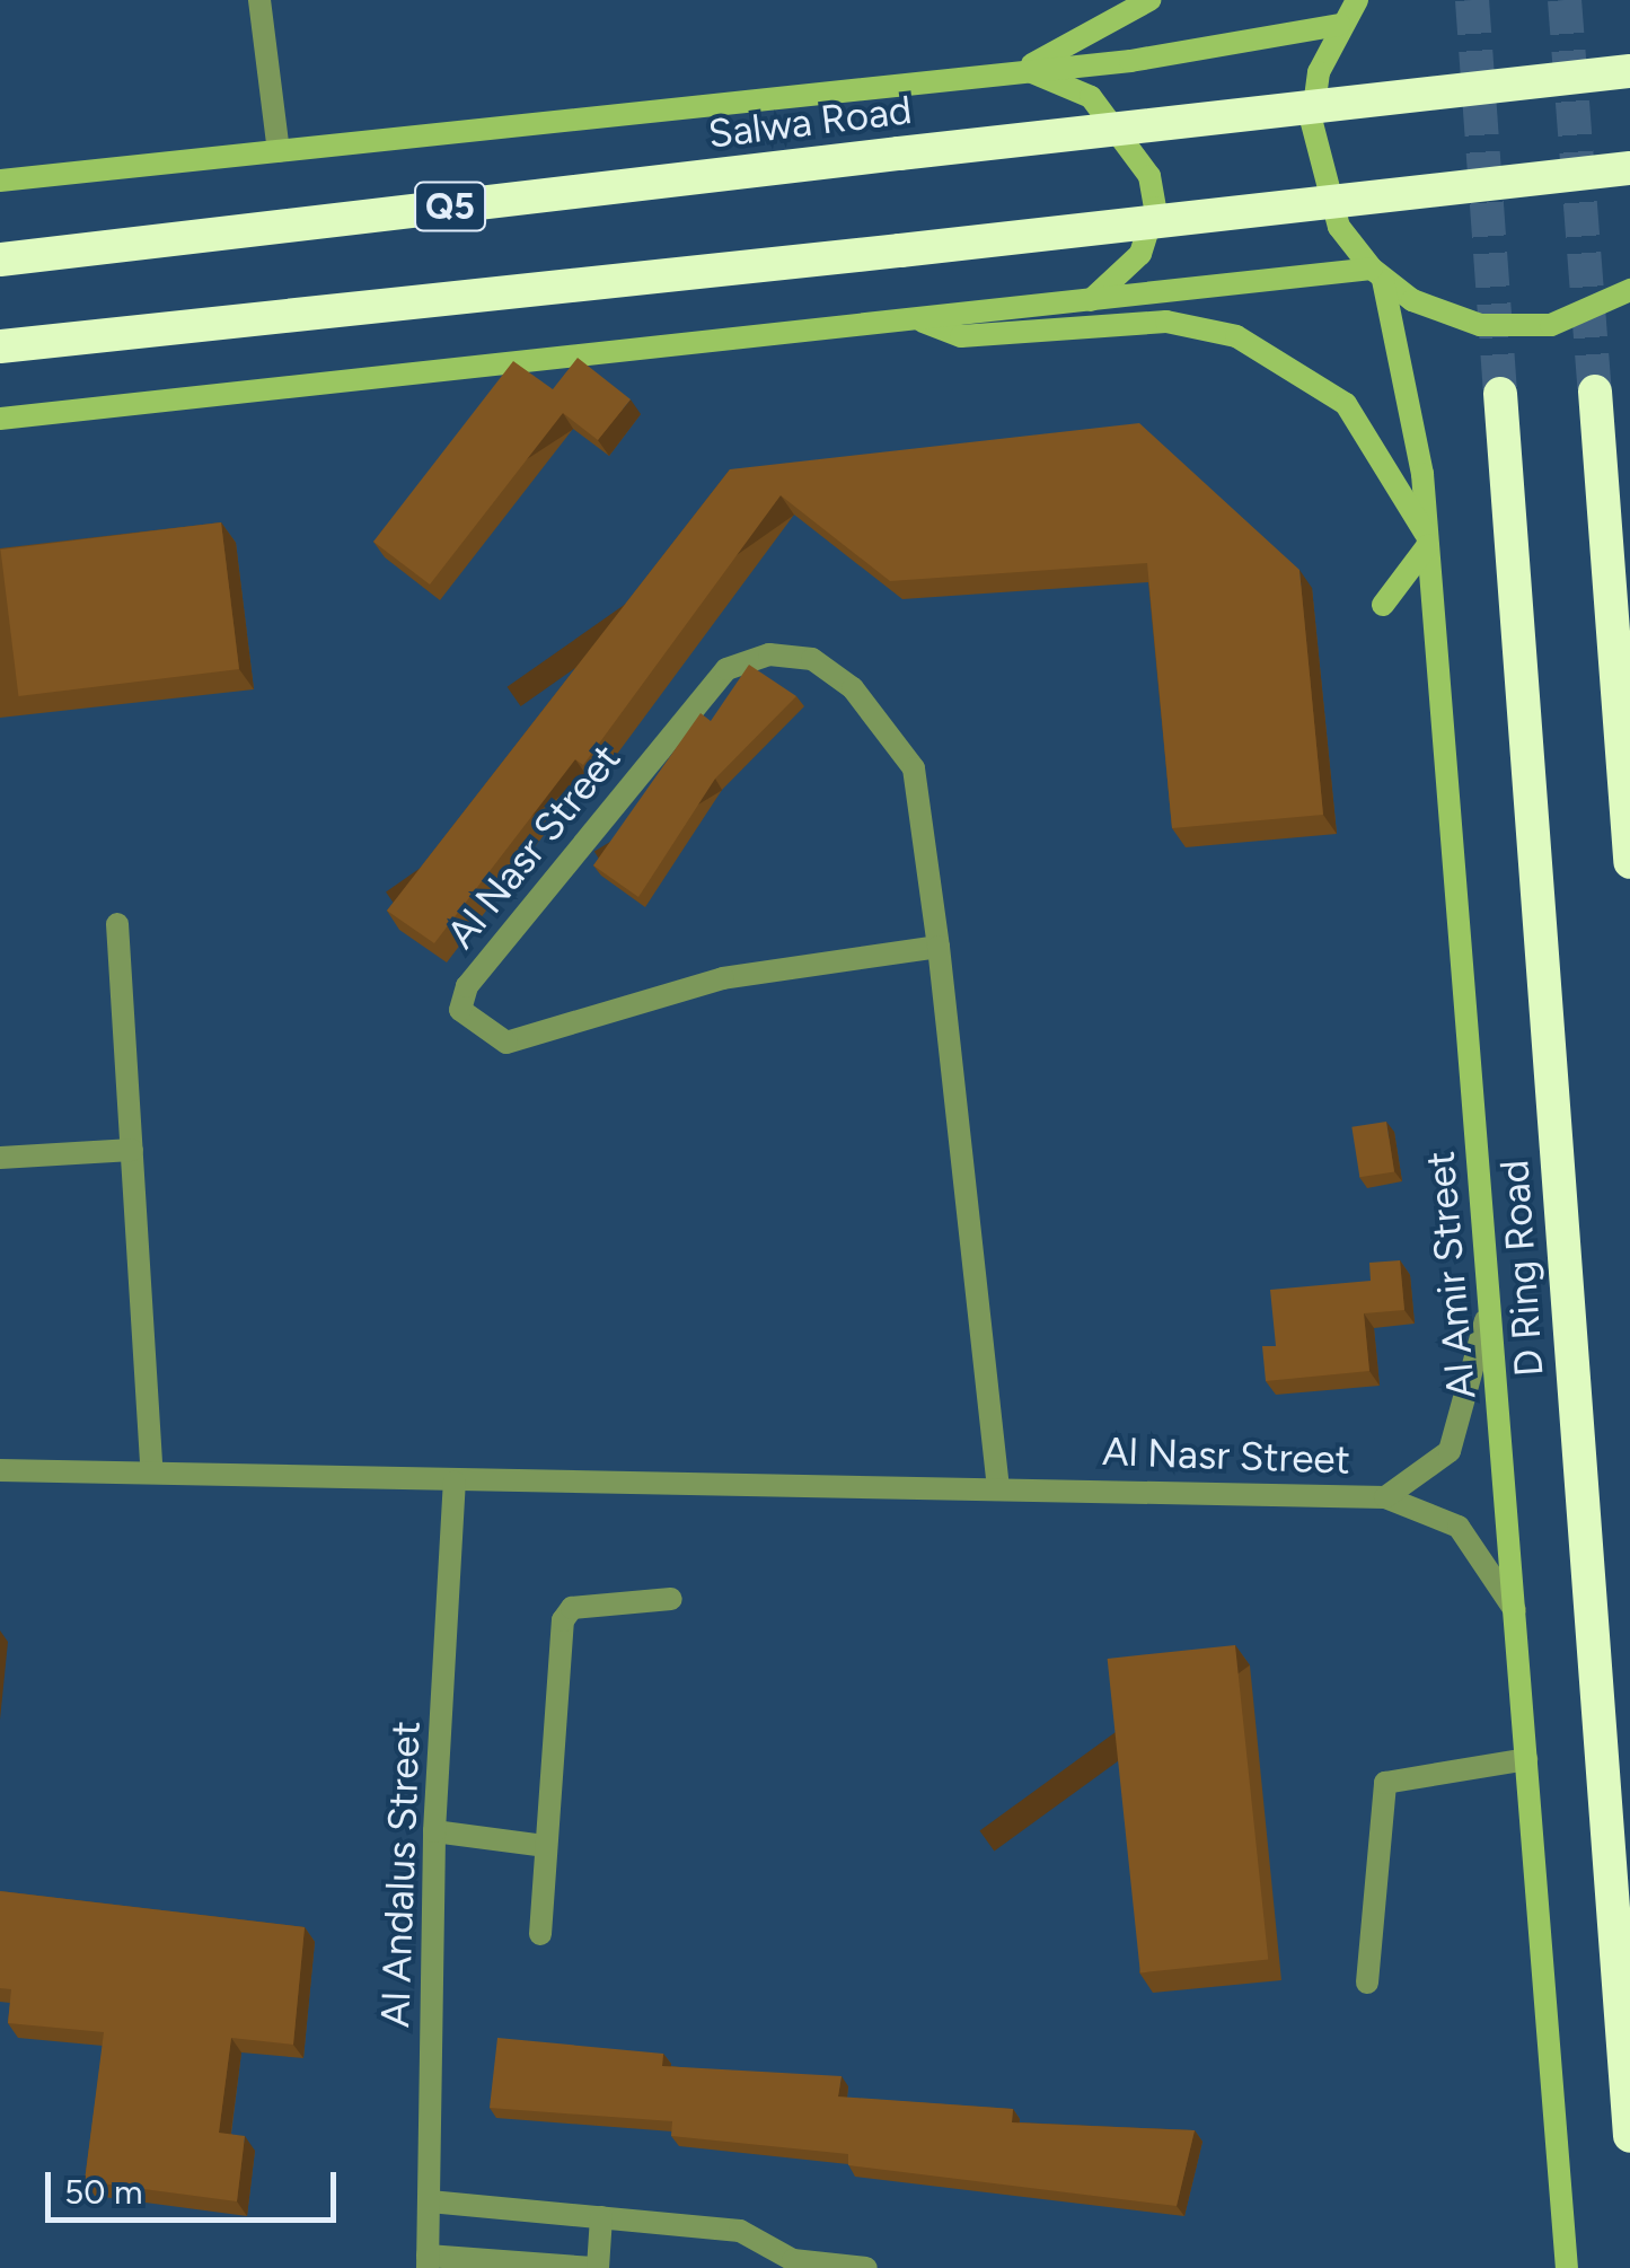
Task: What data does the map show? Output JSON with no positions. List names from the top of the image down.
{
  "streets": {
    "highway": ["Salwa Road", "Q5", "D Ring Road"],
    "main road": ["Al Amir Street"],
    "street": ["Al Nasr Street", "Al Andalus Street"]
  },
  "crossings": [
    ["Al Nasr Street", "Al Amir Street"],
    ["Al Nasr Street", "Al Andalus Street"]
  ],
  "scale_bar": "50 m"
}
